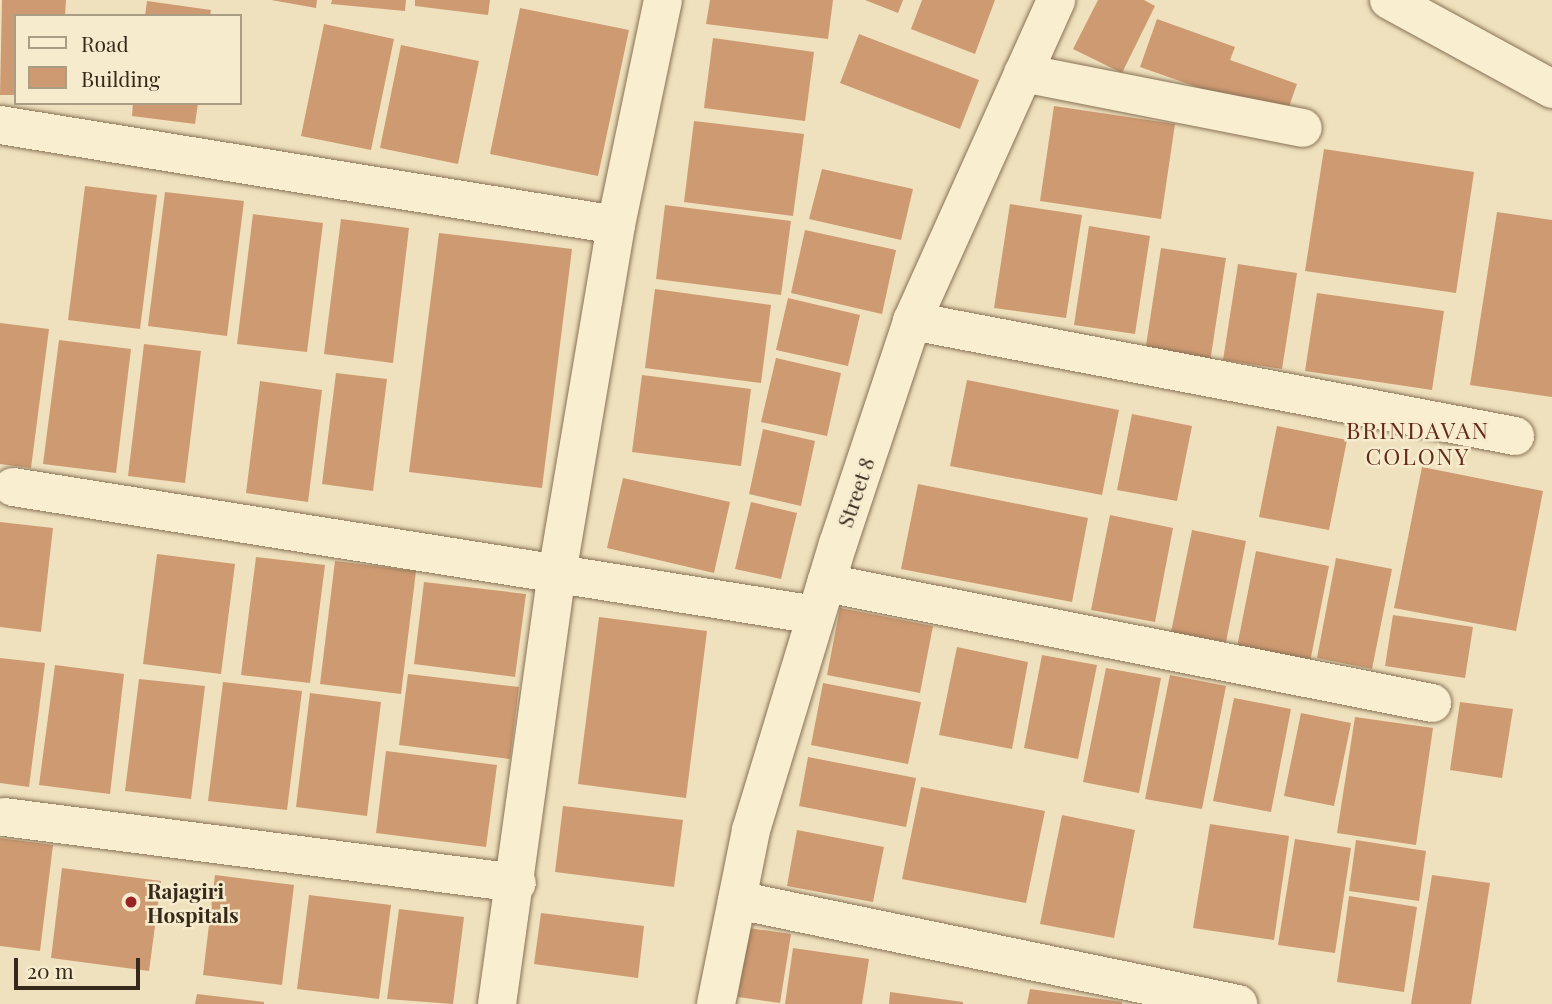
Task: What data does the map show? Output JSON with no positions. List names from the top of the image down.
{
  "streets": {
    "street": ["Street 8"]
  },
  "districts": ["BRINDAVAN COLONY"],
  "places": ["Rajagiri Hospitals"],
  "legend": ["Road", "Building"],
  "scale_bar": "20 m"
}
